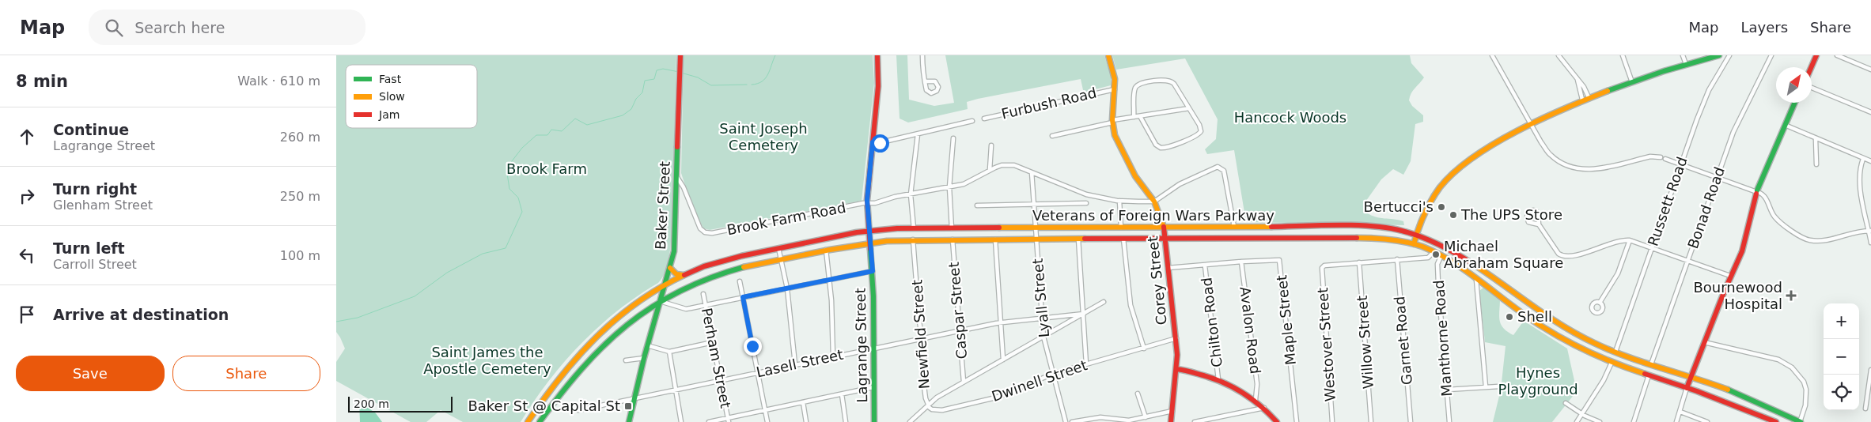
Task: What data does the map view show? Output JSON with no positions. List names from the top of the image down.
{
  "streets": {
    "main road": [
      "Baker Street",
      "Veterans of Foreign Wars Parkway",
      "Corey Street",
      "Lagrange Street"
    ],
    "street": [
      "Furbush Road",
      "Russett Road",
      "Bonad Road",
      "Brook Farm Road",
      "Lyall Street",
      "Caspar Street",
      "Maple Street",
      "Chilton Road",
      "Avalon Road",
      "Newfield Street",
      "Manthorne Road",
      "Garnet Road",
      "Willow Street",
      "Westover Street",
      "Perham Street",
      "Lasell Street",
      "Dwinell Street"
    ]
  },
  "crossings": [
    ["Furbush Road", "Corey Street"],
    ["Russett Road", "Veterans of Foreign Wars Parkway"],
    ["Baker Street", "Veterans of Foreign Wars Parkway"],
    ["Baker Street", "Brook Farm Road"],
    ["Baker Street", "Lasell Street"],
    ["Bonad Road", "Veterans of Foreign Wars Parkway"],
    ["Veterans of Foreign Wars Parkway", "Corey Street"],
    ["Veterans of Foreign Wars Parkway", "Lyall Street"],
    ["Veterans of Foreign Wars Parkway", "Caspar Street"],
    ["Veterans of Foreign Wars Parkway", "Newfield Street"],
    ["Veterans of Foreign Wars Parkway", "Manthorne Road"],
    ["Veterans of Foreign Wars Parkway", "Lagrange Street"],
    ["Brook Farm Road", "Corey Street"],
    ["Brook Farm Road", "Lyall Street"],
    ["Brook Farm Road", "Lagrange Street"],
    ["Corey Street", "Maple Street"],
    ["Corey Street", "Dwinell Street"],
    ["Lyall Street", "Lasell Street"],
    ["Lyall Street", "Dwinell Street"],
    ["Caspar Street", "Lasell Street"],
    ["Maple Street", "Chilton Road"],
    ["Maple Street", "Avalon Road"],
    ["Newfield Street", "Lasell Street"],
    ["Newfield Street", "Dwinell Street"],
    ["Willow Street", "Westover Street"],
    ["Lagrange Street", "Lasell Street"],
    ["Perham Street", "Lasell Street"]
  ],
  "parks": [
    "Hancock Woods",
    "Saint Joseph Cemetery",
    "Brook Farm",
    "Saint James the Apostle Cemetery",
    "Hynes Playground"
  ],
  "places": {
    "other": [
      "Bertucci's",
      "The UPS Store",
      "Michael Abraham Square",
      "Shell"
    ],
    "health": ["Bournewood Hospital"],
    "transit": ["Baker St @ Capital St"]
  },
  "legend": ["Fast", "Slow", "Jam"],
  "scale_bar": "200 m",
  "north": "top right",
  "page": {
    "header": "Map",
    "search": "Search here",
    "nav": ["Map", "Layers", "Share"],
    "heading": ["8 min", "Walk · 610 m"],
    "list": [
      ["Continue", "Lagrange Street", "260 m"],
      ["Turn right", "Glenham Street", "250 m"],
      ["Turn left", "Carroll Street", "100 m"],
      "Arrive at destination"
    ],
    "map_buttons": ["+", "−"],
    "buttons": ["Save", "Share"],
    "scale": "200 m"
  }
}
